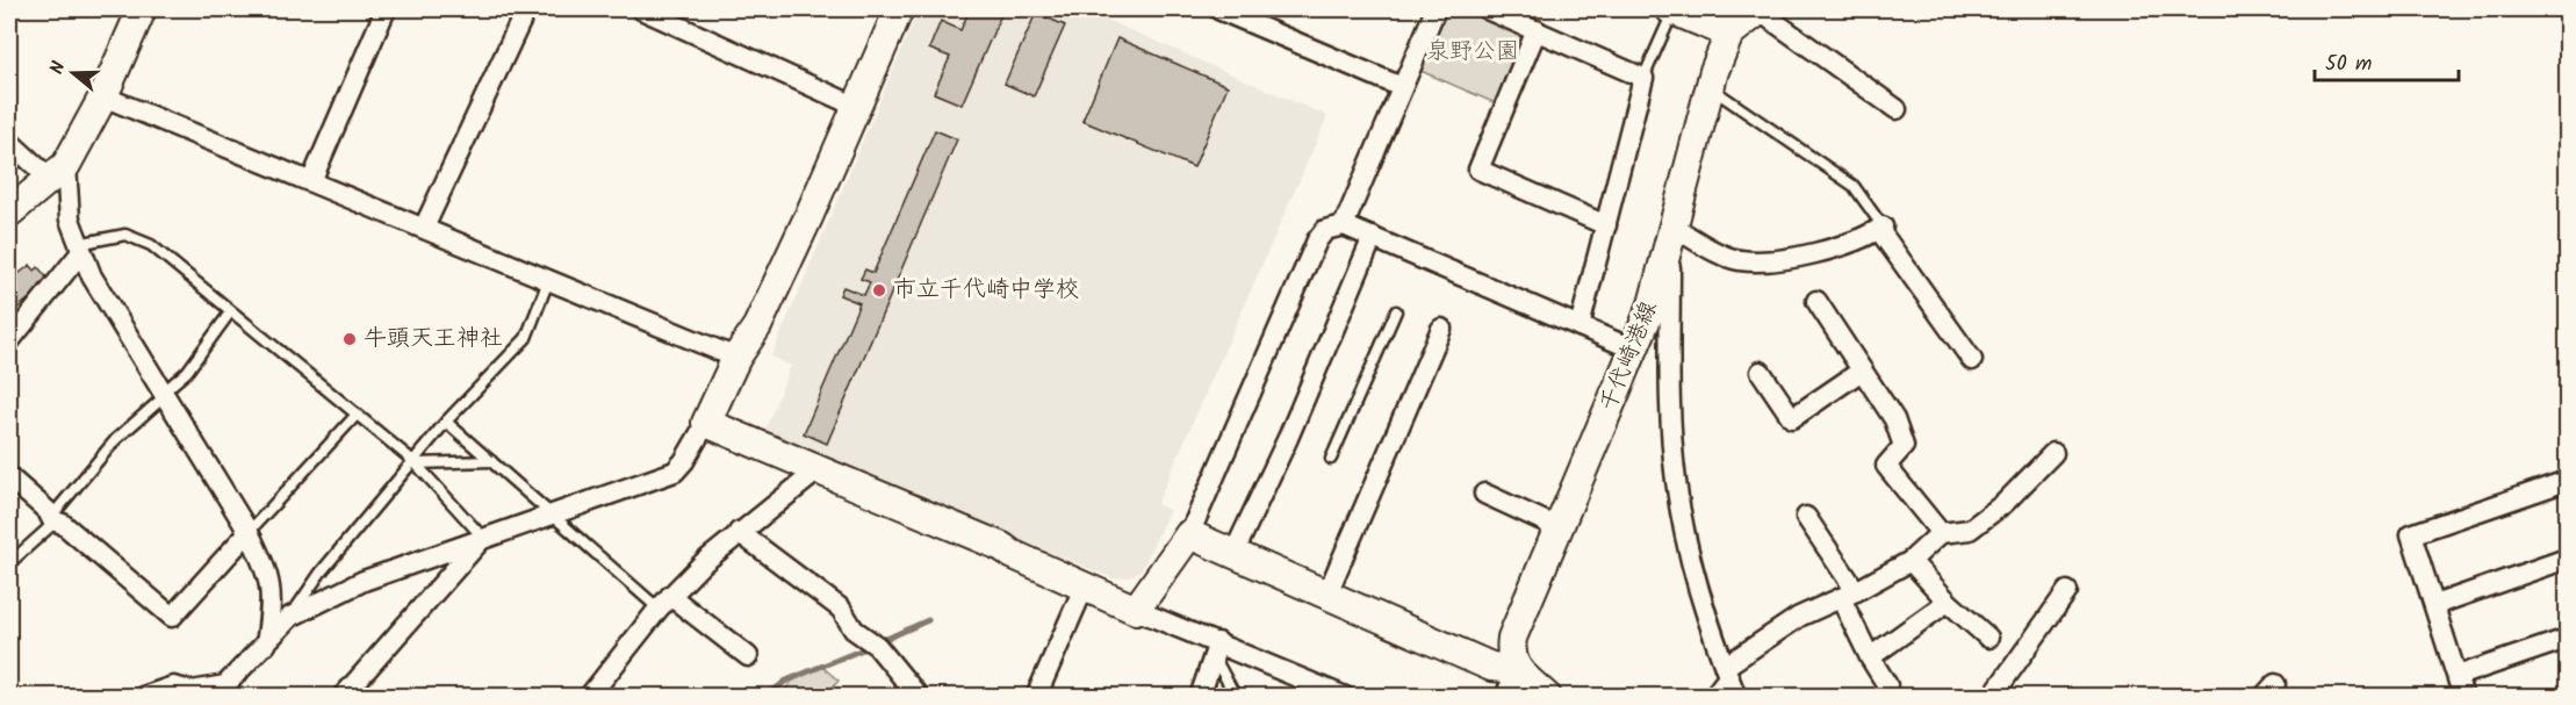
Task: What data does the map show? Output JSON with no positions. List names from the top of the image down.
{
  "streets": {
    "street": ["千代崎港線"]
  },
  "parks": ["泉野公園"],
  "places": ["市立千代崎中学校", "牛頭天王神社"],
  "scale_bar": "50 m",
  "north": "left"
}
